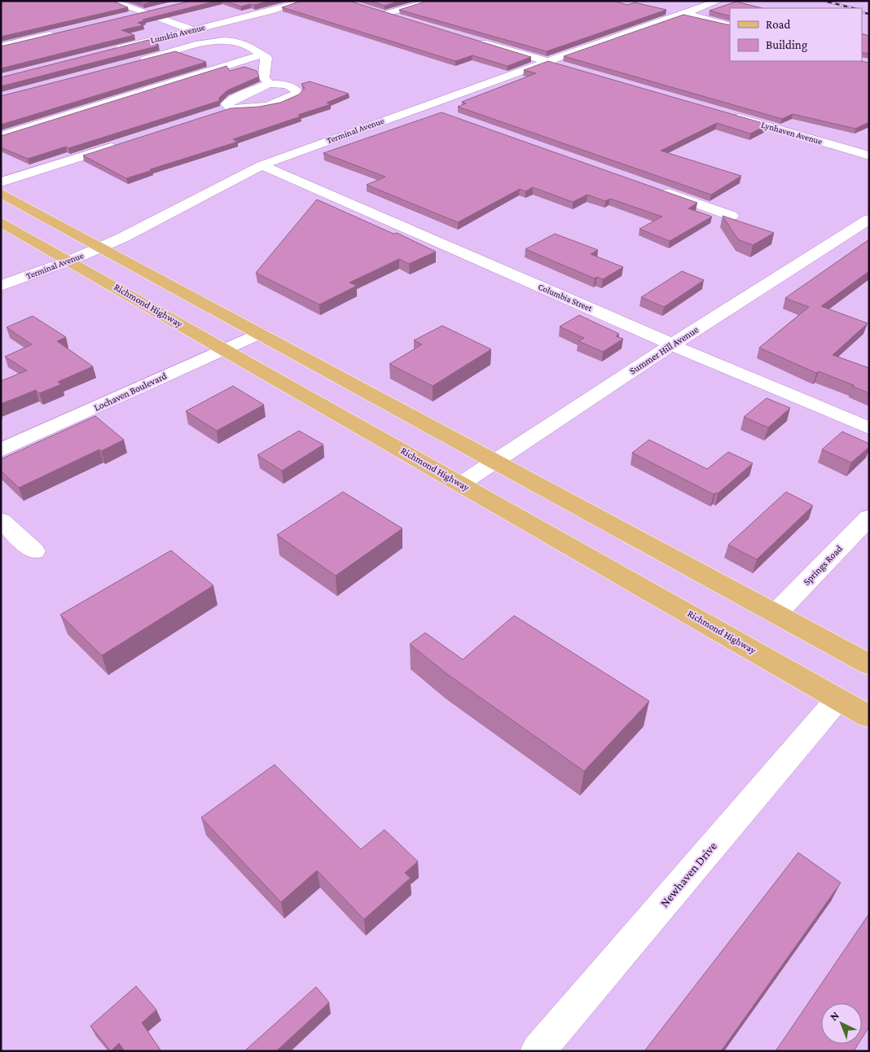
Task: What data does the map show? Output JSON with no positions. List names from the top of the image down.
{
  "streets": {
    "main road": ["Richmond Highway"],
    "street": [
      "Lumkin Avenue",
      "Terminal Avenue",
      "Lynhaven Avenue",
      "Columbia Street",
      "Summer Hill Avenue",
      "Lochaven Boulevard",
      "Springs Road",
      "Newhaven Drive"
    ]
  },
  "crossings": [
    ["Terminal Avenue", "Columbia Street"],
    ["Terminal Avenue", "Richmond Highway"],
    ["Columbia Street", "Summer Hill Avenue"],
    ["Richmond Highway", "Summer Hill Avenue"],
    ["Richmond Highway", "Lochaven Boulevard"],
    ["Richmond Highway", "Newhaven Drive"]
  ],
  "legend": ["Road", "Building"],
  "north": "top left"
}
